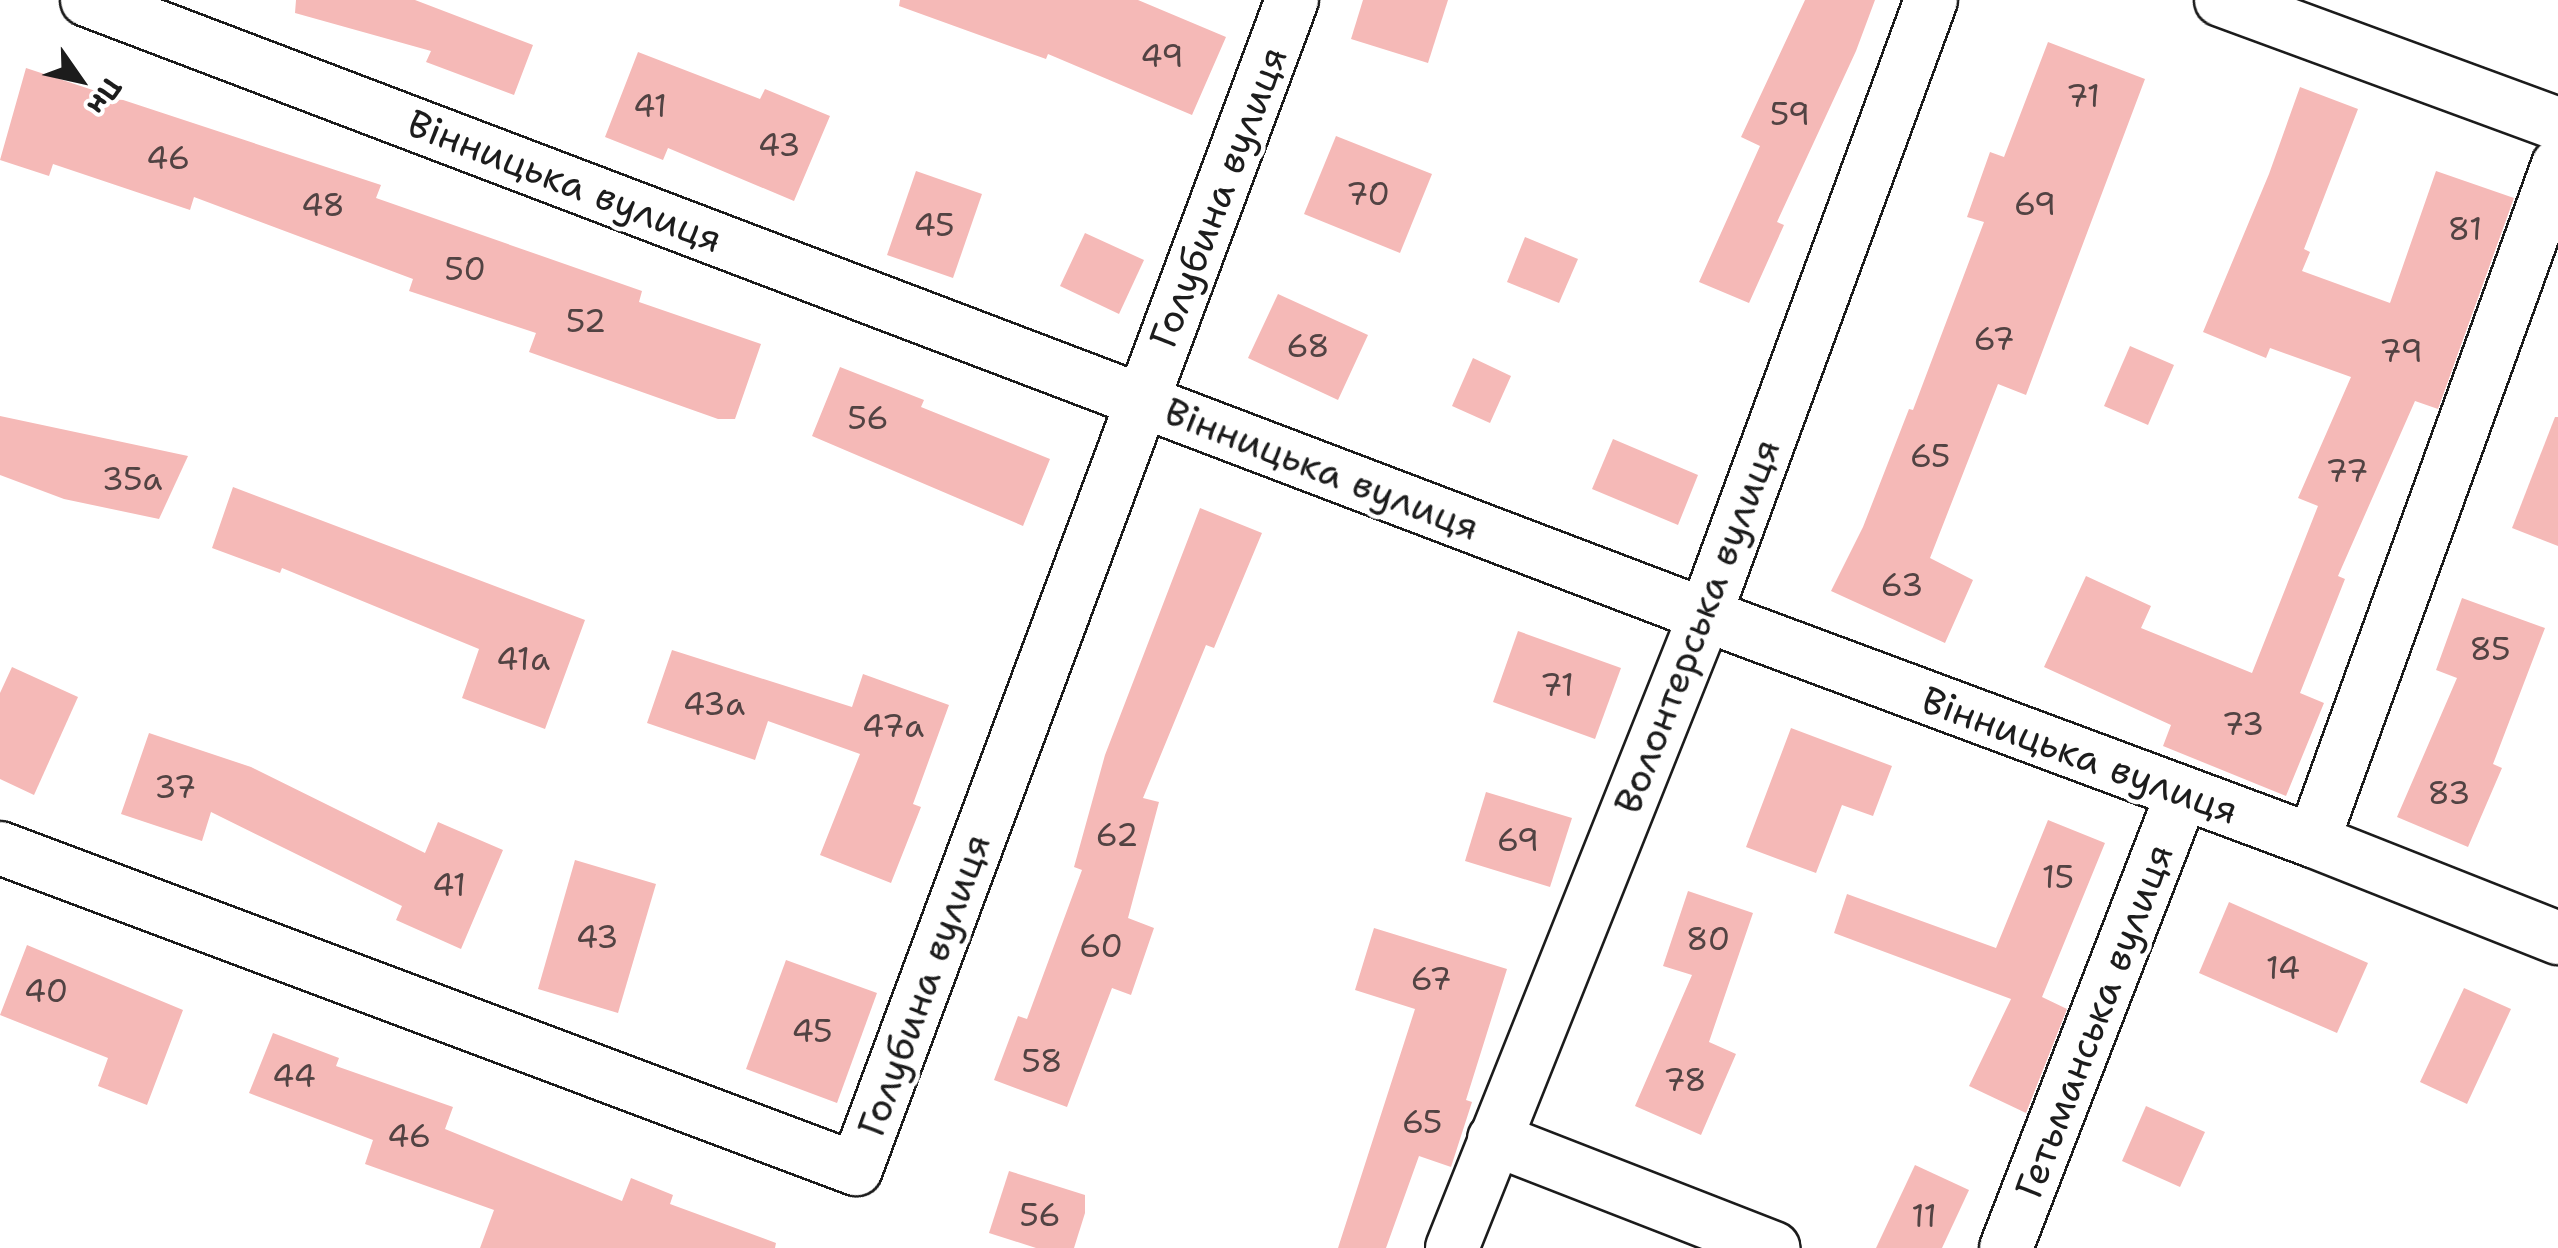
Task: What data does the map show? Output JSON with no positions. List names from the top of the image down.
{
  "streets": {
    "street": [
      "Вінницька вулиця",
      "Голубина вулиця",
      "Волонтерська вулиця",
      "Гетьманська вулиця"
    ]
  },
  "crossings": [
    ["Вінницька вулиця", "Голубина вулиця"],
    ["Вінницька вулиця", "Волонтерська вулиця"],
    ["Вінницька вулиця", "Гетьманська вулиця"]
  ],
  "house_numbers": [
    "49",
    "71",
    "41",
    "59",
    "43",
    "46",
    "70",
    "69",
    "48",
    "45",
    "81",
    "50",
    "52",
    "67",
    "68",
    "79",
    "56",
    "65",
    "77",
    "35а",
    "63",
    "85",
    "41а",
    "71",
    "43а",
    "73",
    "47а",
    "37",
    "83",
    "62",
    "69",
    "15",
    "41",
    "43",
    "80",
    "60",
    "14",
    "67",
    "40",
    "45",
    "58",
    "44",
    "78",
    "65",
    "46",
    "56",
    "11"
  ],
  "north": "bottom right"
}
